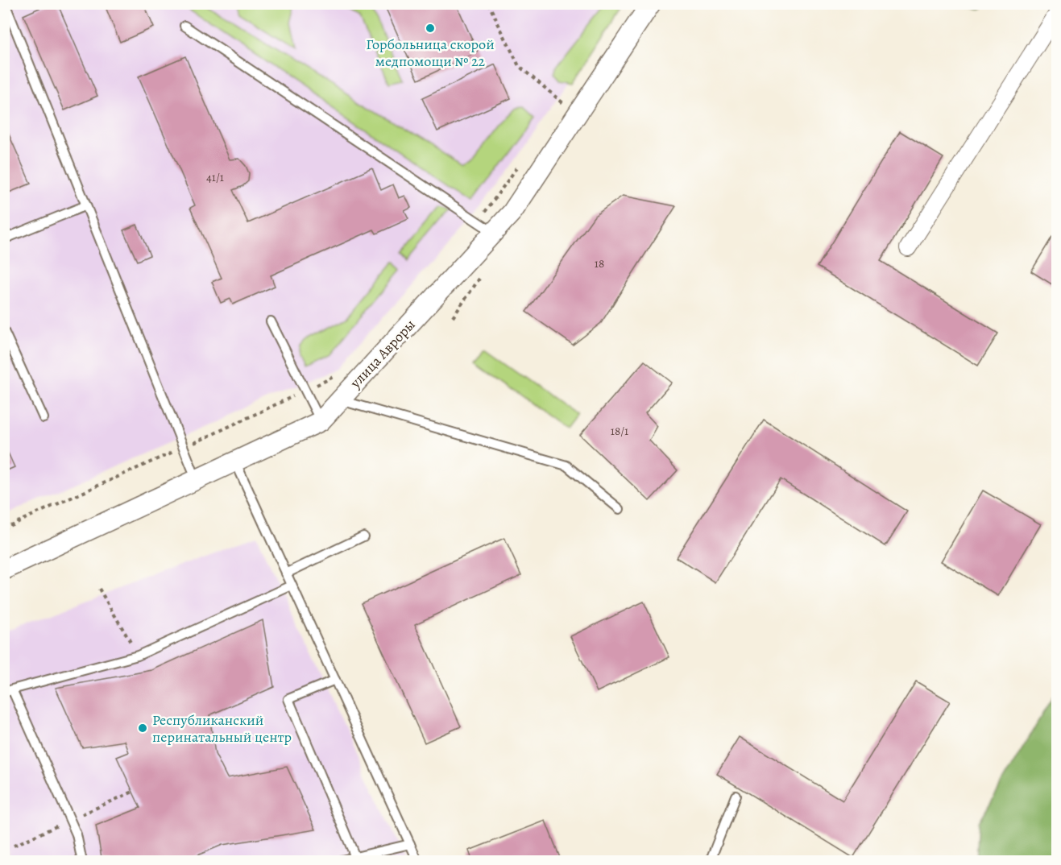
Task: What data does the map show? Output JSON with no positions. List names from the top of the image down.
{
  "streets": {
    "street": ["улица Авроры"]
  },
  "places": ["Горбольница скорой медпомощи № 22", "Республиканский перинатальный центр"],
  "house_numbers": ["41/1", "18", "18/1"]
}
